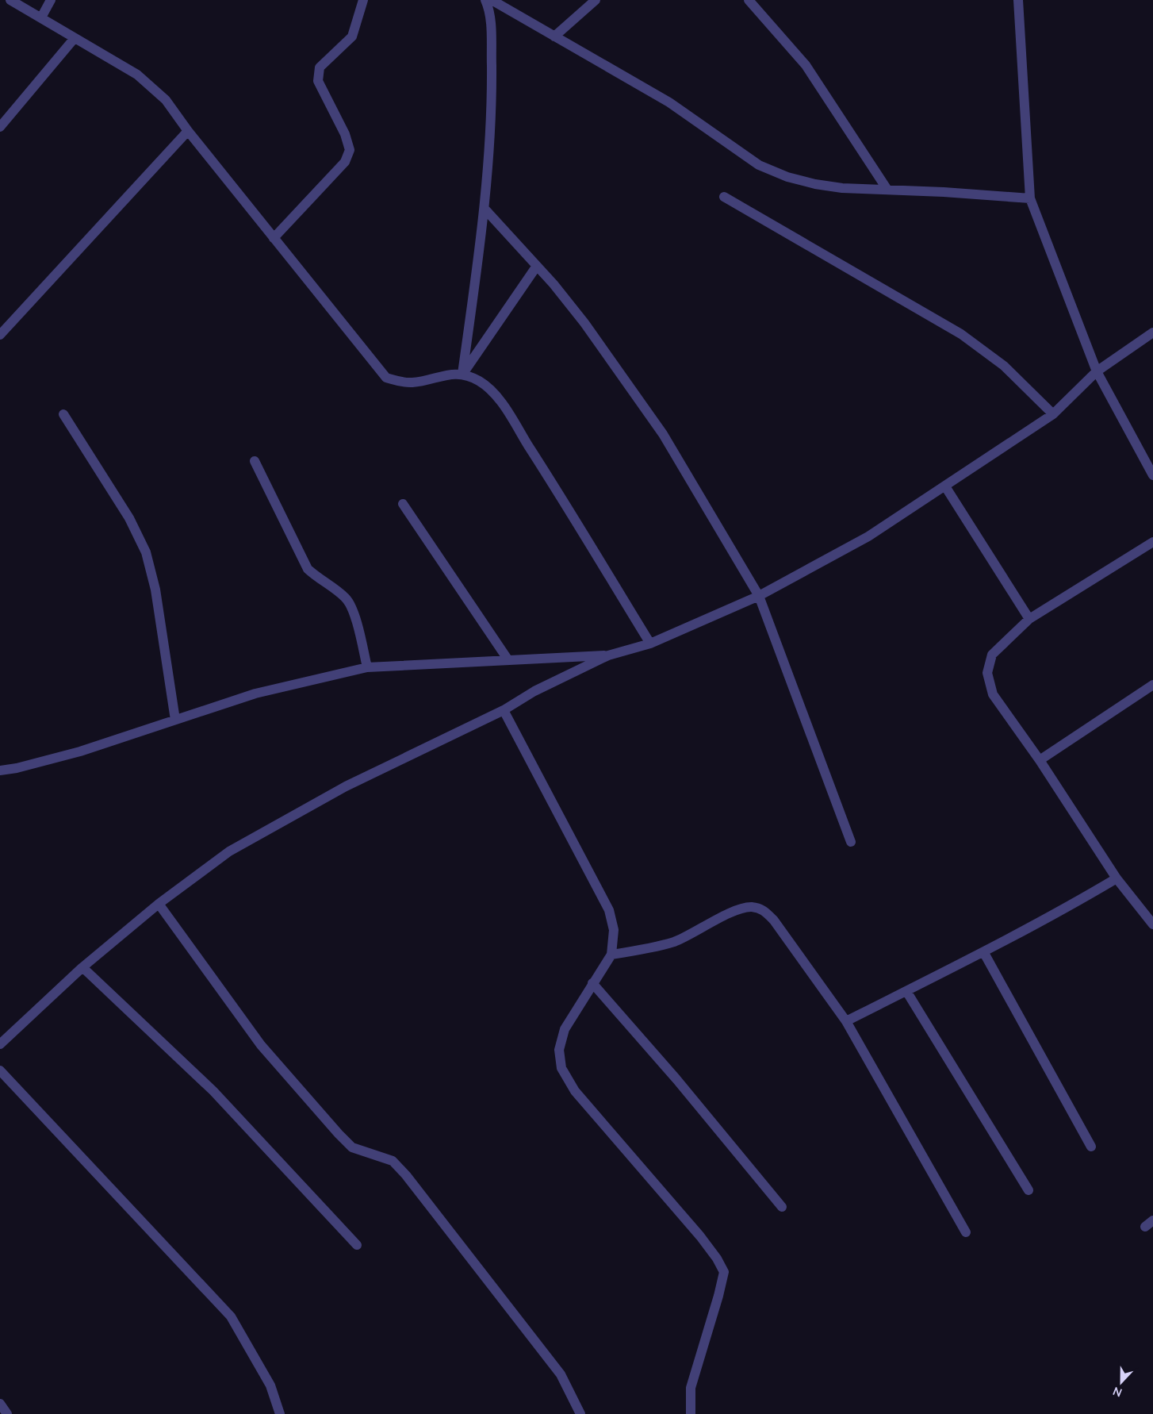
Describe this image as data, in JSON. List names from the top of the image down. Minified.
{"north":"bottom"}
